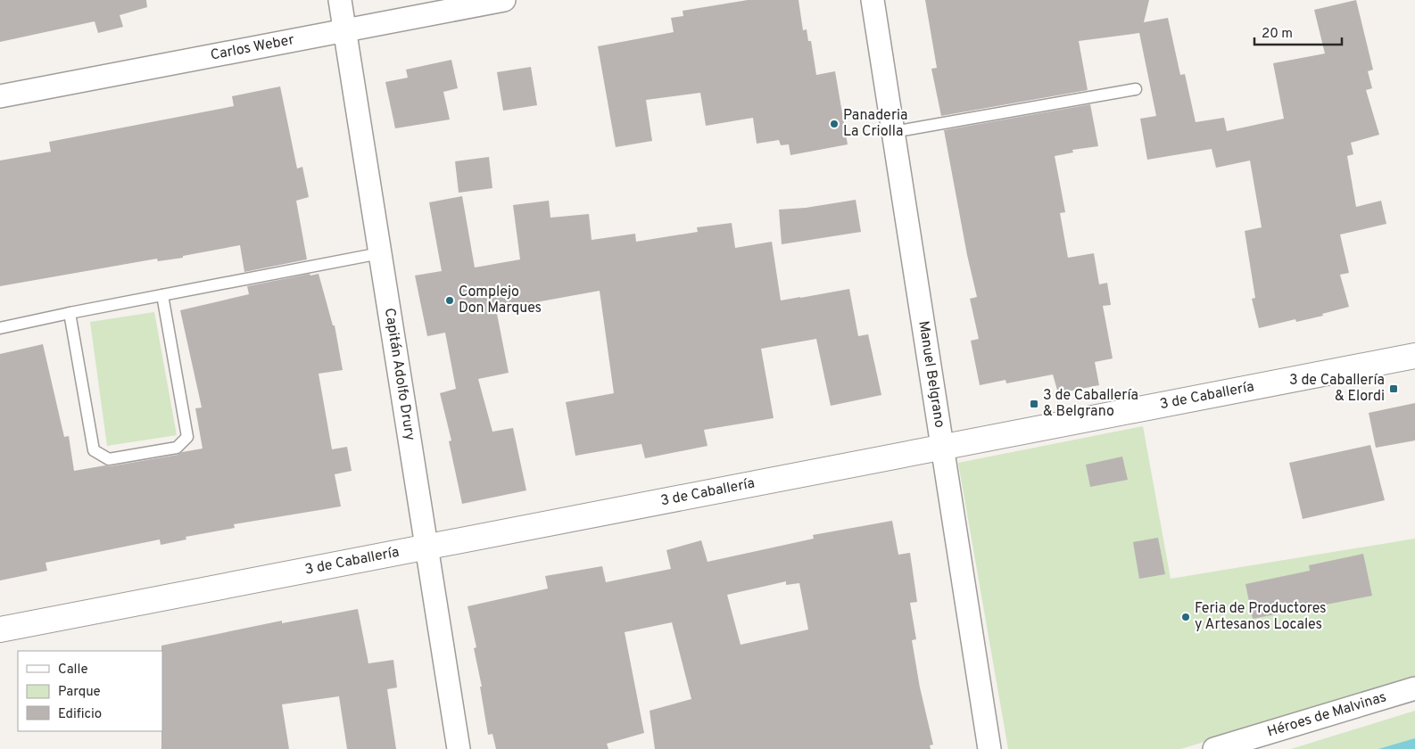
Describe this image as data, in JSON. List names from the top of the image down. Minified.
{"streets":{"main road":["3 de Caballería"],"street":["Carlos Weber","Capitán Adolfo Drury","Manuel Belgrano","Héroes de Malvinas"]},"crossings":[["Carlos Weber","Capitán Adolfo Drury"],["Capitán Adolfo Drury","3 de Caballería"],["Manuel Belgrano","3 de Caballería"]],"places":{"other":["Panaderia La Criolla","Complejo Don Marques","Feria de Productores y Artesanos Locales"],"transit":["3 de Caballería & Elordi","3 de Caballería & Belgrano"]},"legend":["Calle","Parque","Edificio"],"scale_bar":"20 m"}
